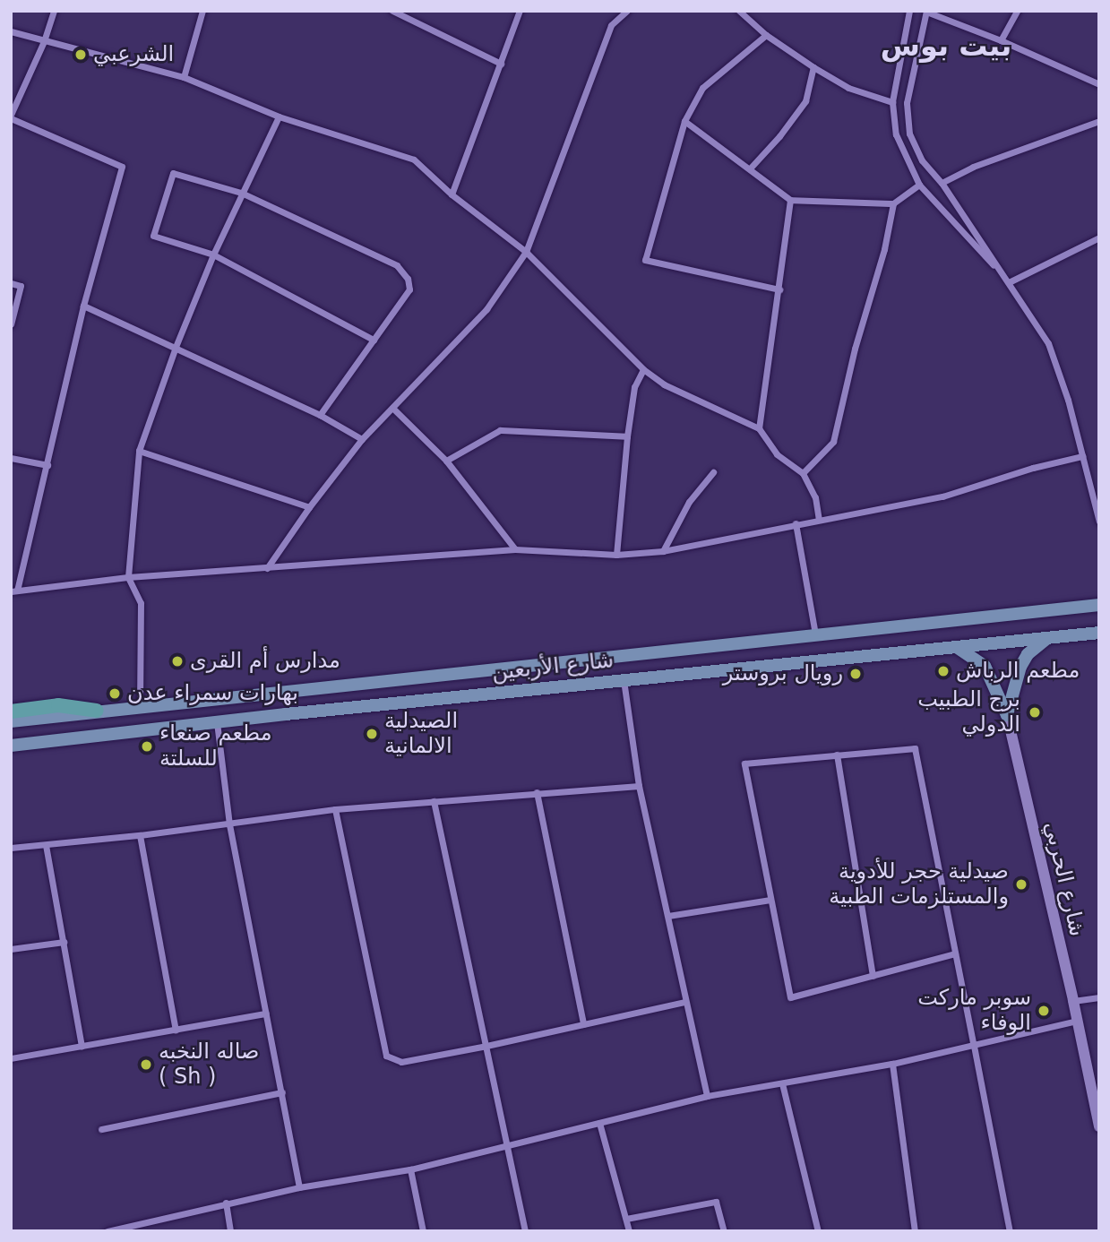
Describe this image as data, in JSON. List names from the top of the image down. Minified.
{"streets":{"main road":["شارع الأربعين"],"street":["شارع الحربي"]},"districts":["بيت بوس"],"places":["الشرعبي","مدارس أم القرى","مطعم الرباش","رويال بروستر","بهارات سمراء عدن","برج الطبيب الدولي","الصيدلية الالمانية","مطعم صنعاء للسلتة","صيدلية حجر للأدوية والمستلزمات الطبية","سوبر ماركت الوفاء","صاله النخبه ( Sh )"]}
